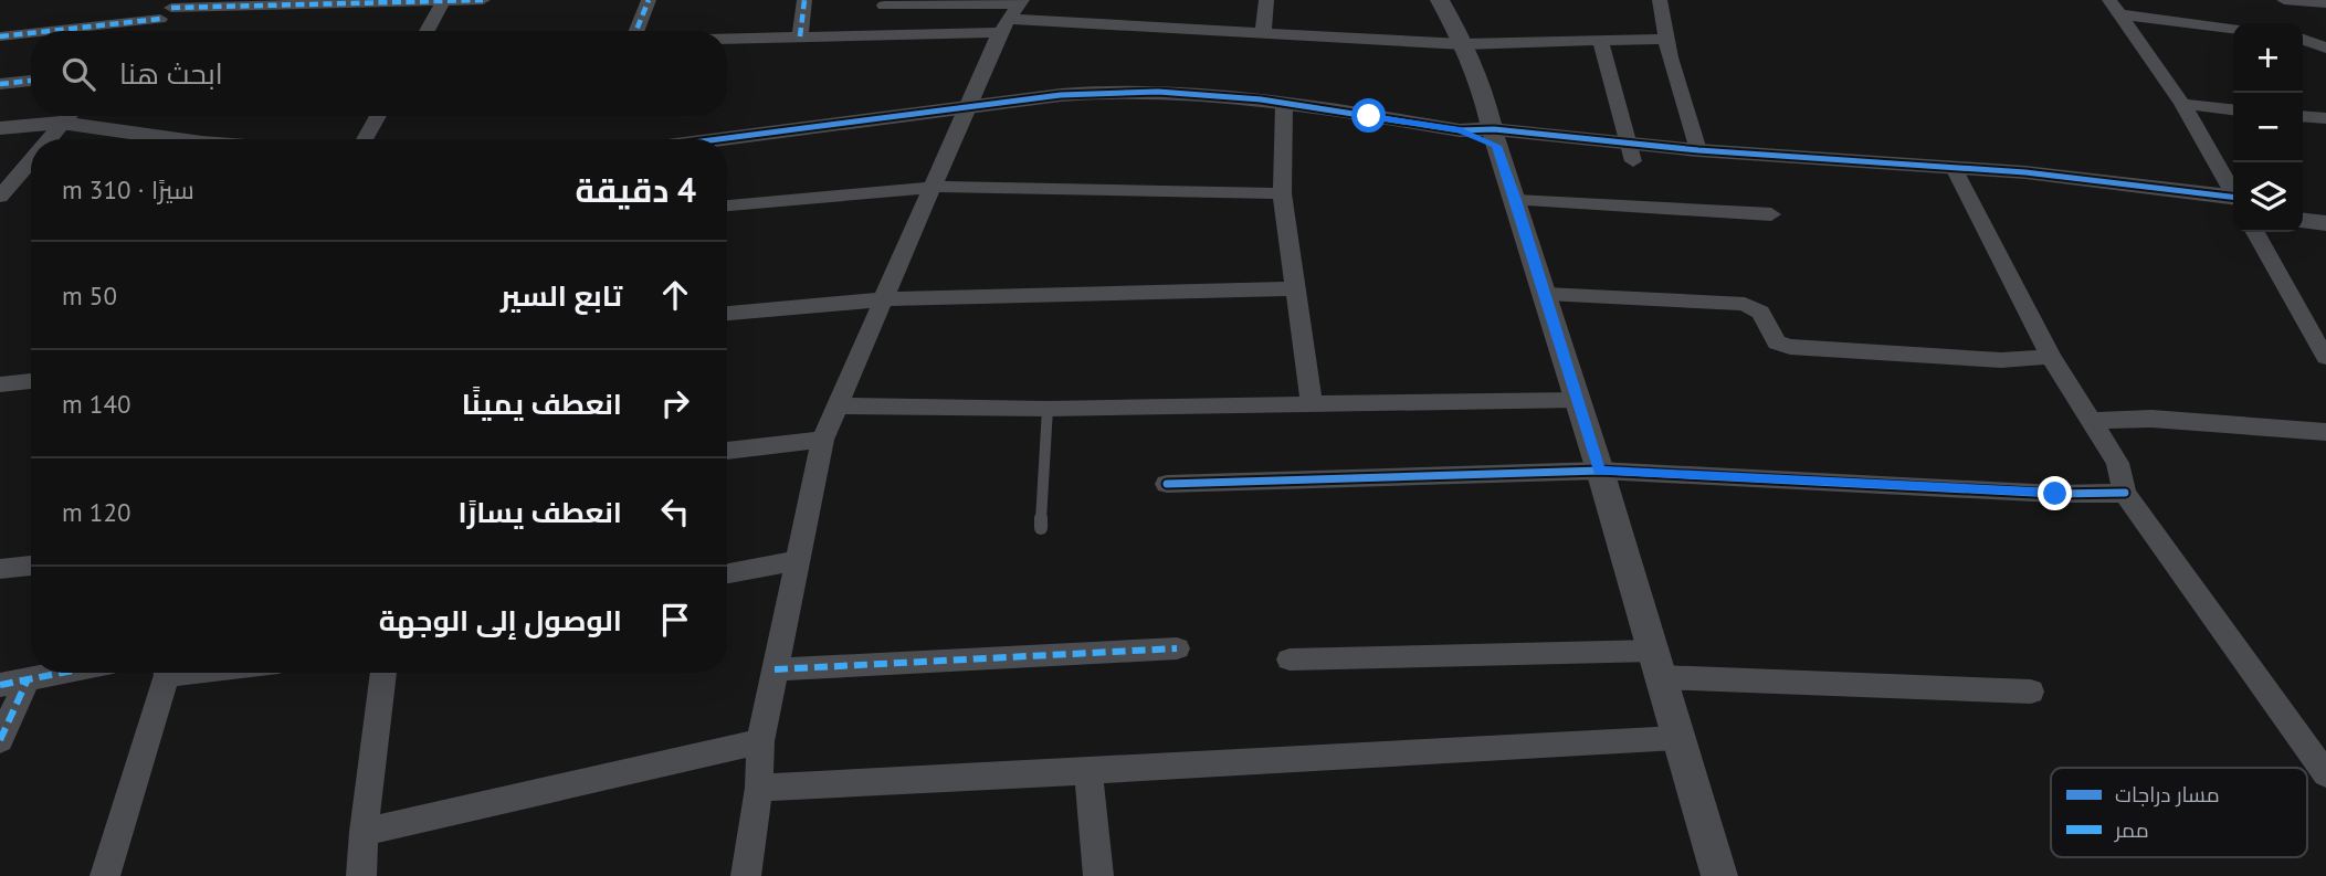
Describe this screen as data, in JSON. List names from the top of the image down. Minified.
{"legend":["مسار دراجات","ممر"],"page":{"map_buttons":["+","−"],"search":"ابحث هنا","heading":["4 دقيقة","سيرًا · 310 m"],"list":[["تابع السير","50 m"],["انعطف يمينًا","140 m"],["انعطف يسارًا","120 m"],"الوصول إلى الوجهة"]}}
